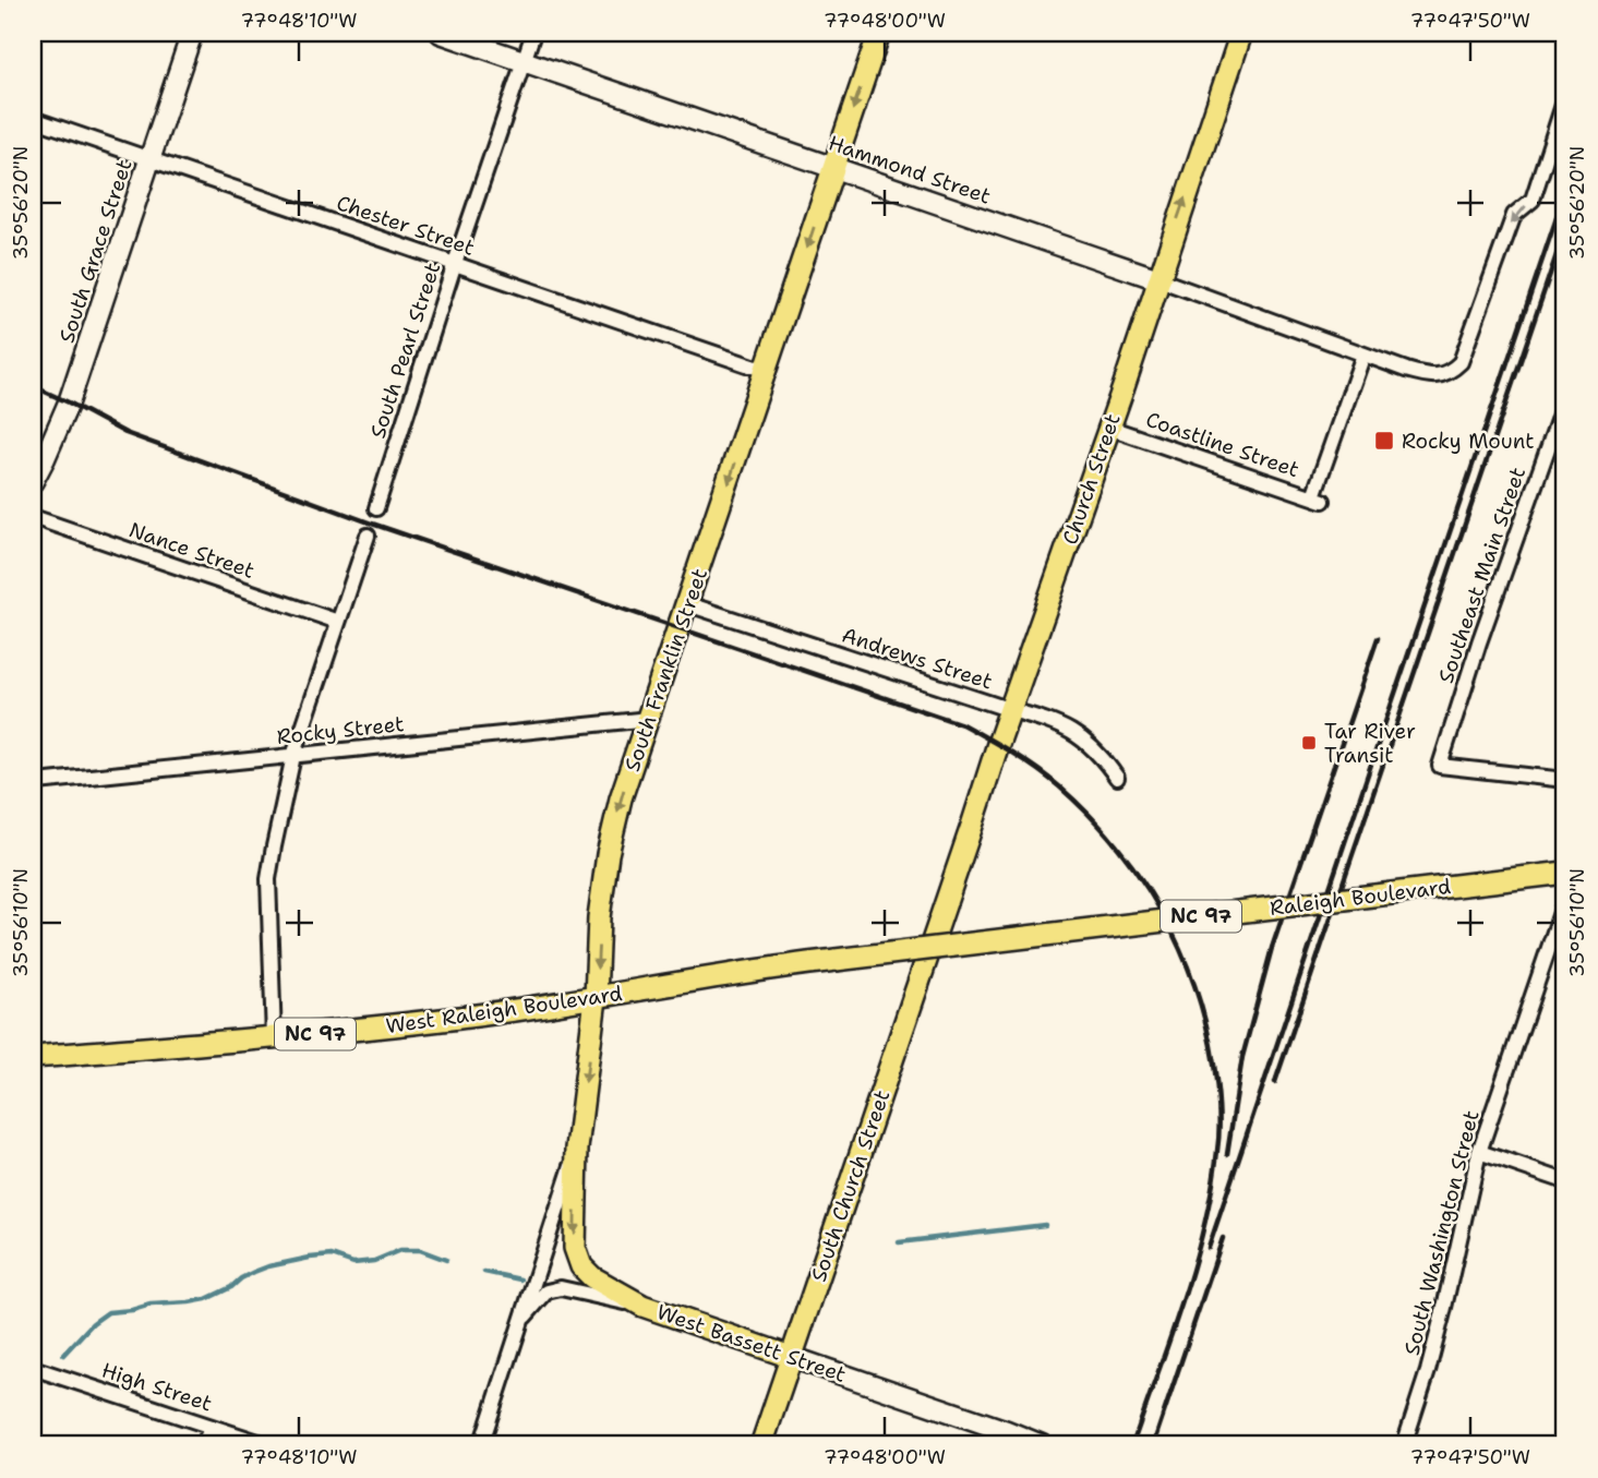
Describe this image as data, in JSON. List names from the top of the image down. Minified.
{"streets":{"main road":["Church Street","South Franklin Street","Raleigh Boulevard","NC 97","West Raleigh Boulevard","South Church Street","West Bassett Street"],"street":["Hammond Street","Chester Street","South Grace Street","South Pearl Street","Coastline Street","Nance Street","Southeast Main Street","Andrews Street","Rocky Street","South Washington Street","High Street"]},"crossings":[["Hammond Street","South Pearl Street"],["Hammond Street","Coastline Street"],["Hammond Street","Church Street"],["Hammond Street","South Franklin Street"],["Chester Street","South Grace Street"],["Chester Street","South Pearl Street"],["Chester Street","South Franklin Street"],["Coastline Street","Church Street"],["Church Street","Andrews Street"],["Church Street","South Church Street"],["Andrews Street","South Franklin Street"],["South Franklin Street","Rocky Street"],["South Franklin Street","West Raleigh Boulevard"],["South Franklin Street","West Bassett Street"],["Raleigh Boulevard","West Raleigh Boulevard"],["South Church Street","West Bassett Street"]],"one_way":["South Franklin Street"],"places":{"transit":["Rocky Mount","Tar River Transit"]},"coordinates":["77°48'10\"W","77°48'00\"W","77°47'50\"W","35°56'20\"N","35°56'10\"N"]}
